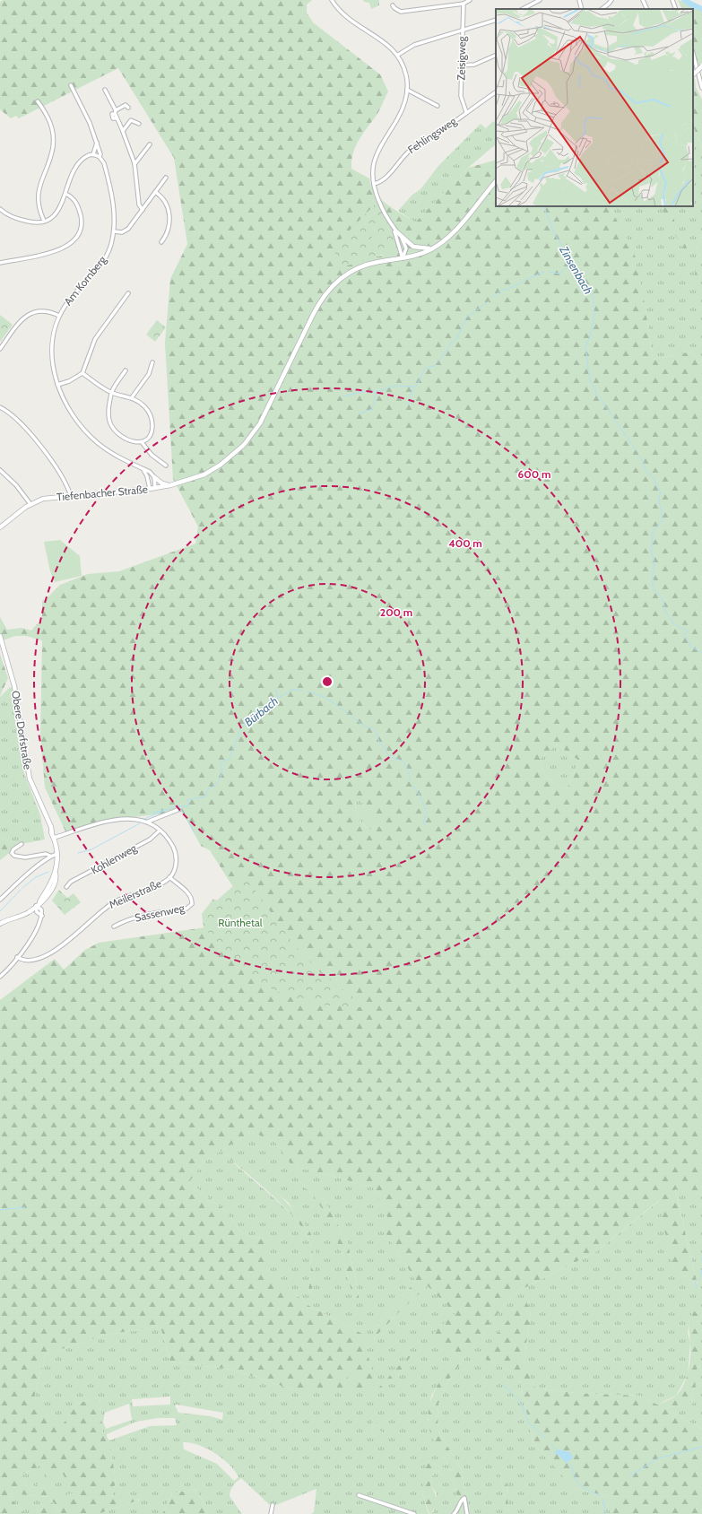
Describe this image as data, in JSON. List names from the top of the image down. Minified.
{"streets":{"street":["Zeisigweg","Fehlingsweg","Am Kornberg","Tiefenbacher Straße","Obere Dorfstraße","Kohlenweg","Meilerstraße","Sassenweg"]},"crossings":[["Zeisigweg","Fehlingsweg"],["Obere Dorfstraße","Meilerstraße"],["Kohlenweg","Meilerstraße"],["Meilerstraße","Sassenweg"]],"water":["Zinsenbach","Bürbach"],"parks":["Rünthetal"],"rings":["600 m","400 m","200 m"]}
